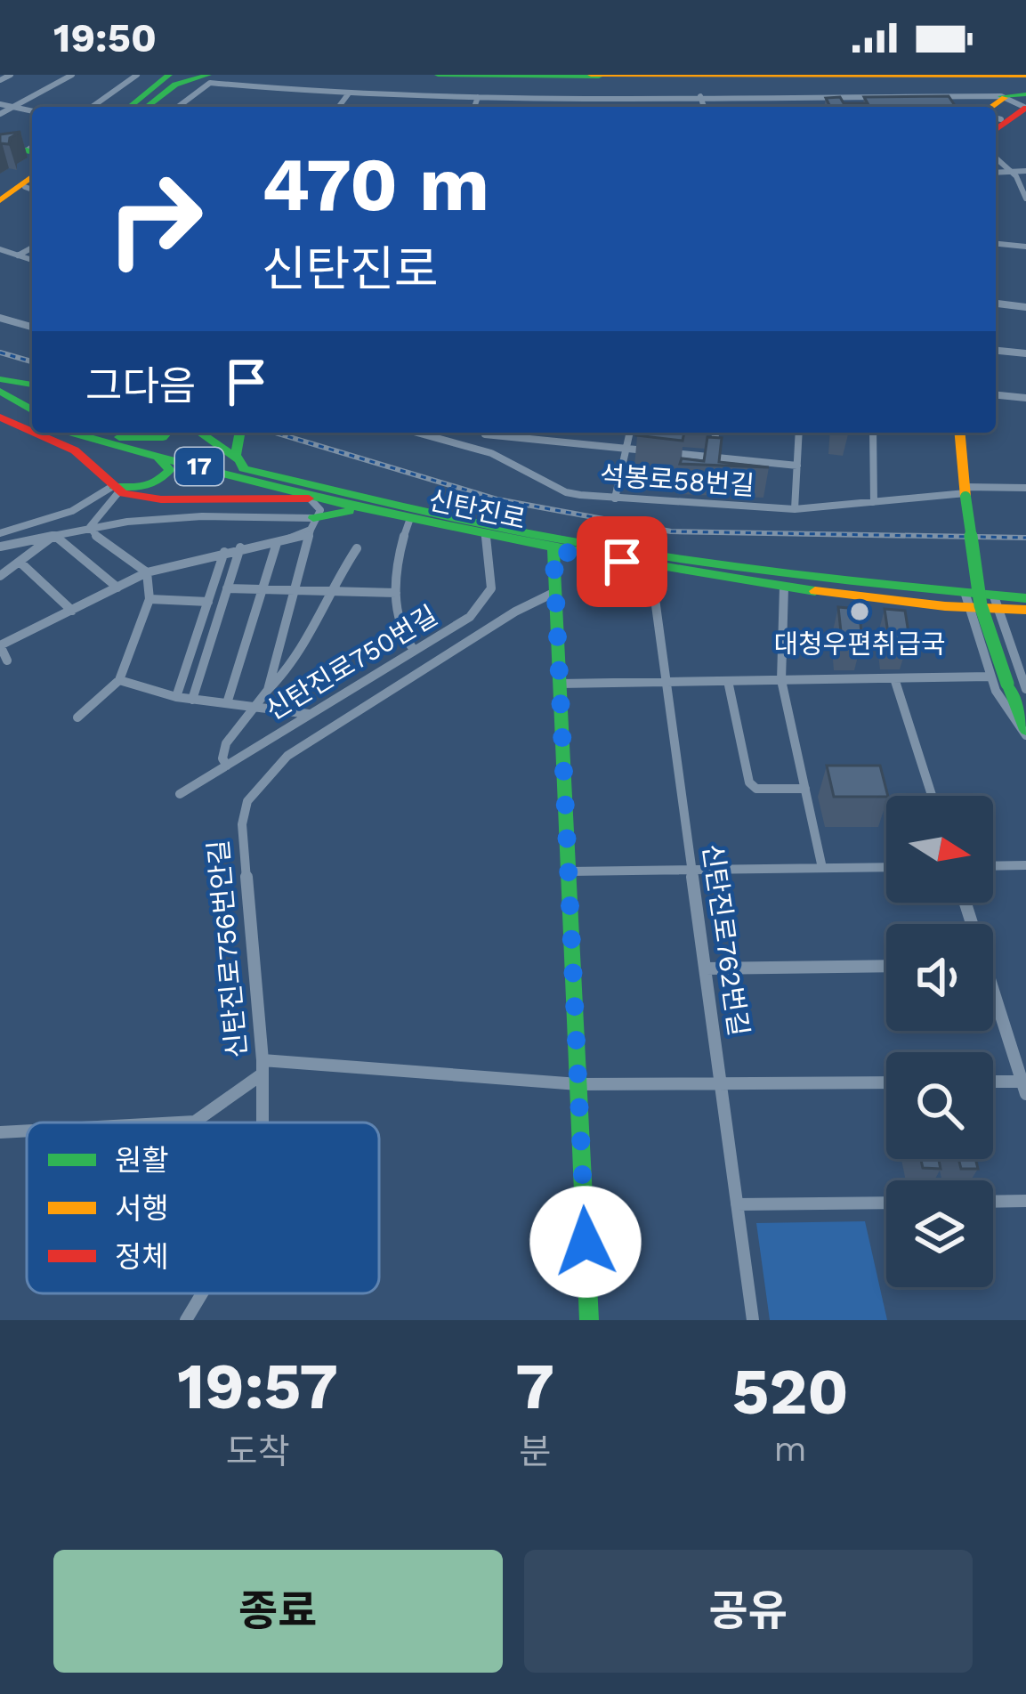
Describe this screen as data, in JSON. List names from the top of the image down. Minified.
{"streets":{"main road":["17","신탄진로"],"street":["석봉로58번길","신탄진로750번길","신탄진로762번길","신탄진로756번안길"]},"crossings":[["신탄진로","신탄진로750번길"],["신탄진로","신탄진로762번길"]],"places":["대청우편취급국"],"legend":["원활","서행","정체"],"north":"right","page":{"status":"19:50","turn":["470 m","신탄진로"],"then":"그다음","eta":["19:57","도착","7","분","520","m"],"buttons":["종료","공유"]}}
